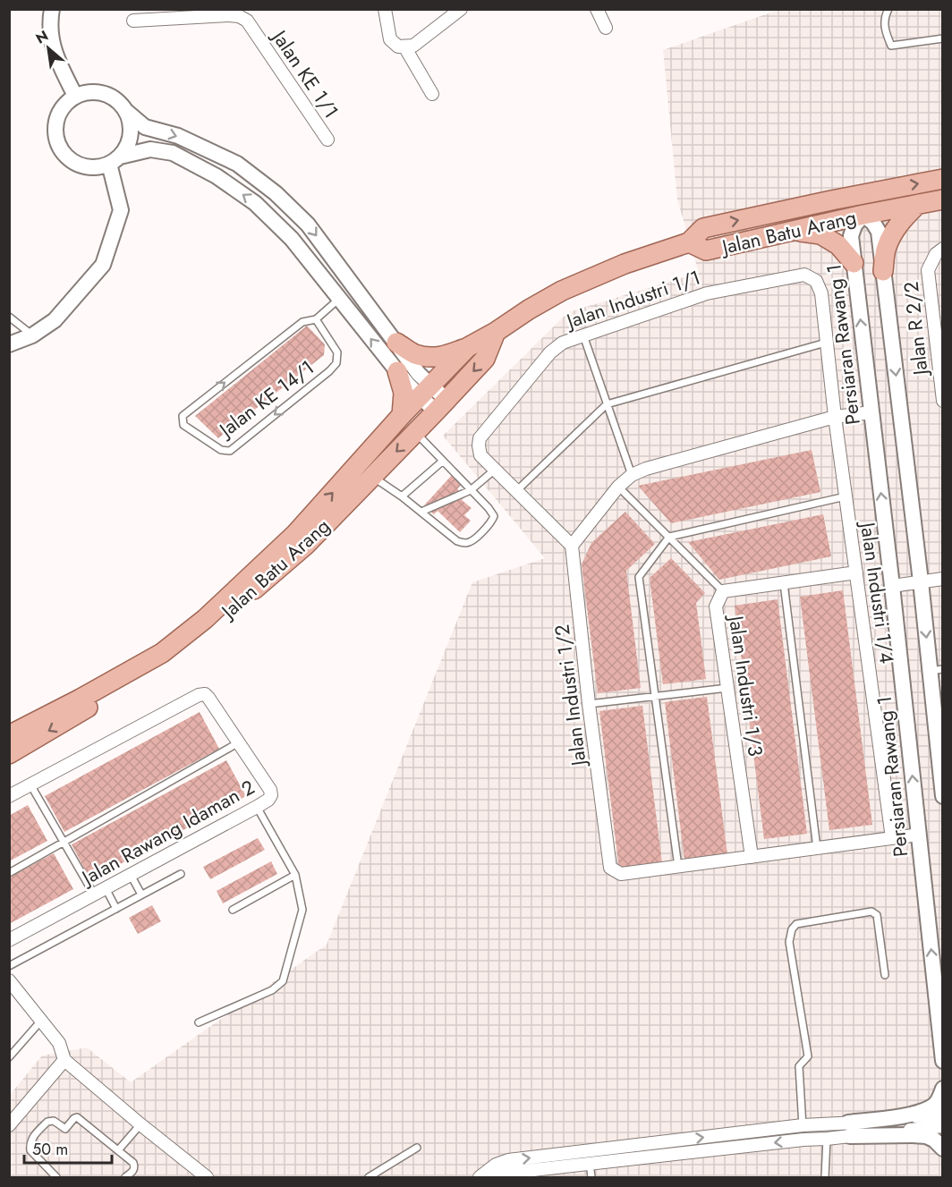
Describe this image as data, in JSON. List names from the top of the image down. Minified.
{"streets":{"main road":["Jalan Batu Arang"],"street":["Jalan KE 1/1","Jalan Industri 1/1","Jalan R 2/2","Persiaran Rawang 1","Jalan Industri 1/4","Jalan Industri 1/3","Jalan Industri 1/2","Jalan Rawang Idaman 2"],"lane":["Jalan KE 14/1"]},"crossings":[["Jalan Batu Arang","Persiaran Rawang 1"],["Jalan Industri 1/1","Jalan Industri 1/4"],["Jalan Industri 1/1","Jalan Industri 1/2"],["Persiaran Rawang 1","Jalan Industri 1/2"],["Jalan Industri 1/4","Jalan Industri 1/3"],["Jalan Industri 1/4","Jalan Industri 1/2"],["Jalan Industri 1/3","Jalan Industri 1/2"]],"scale_bar":"50 m","north":"top left"}
